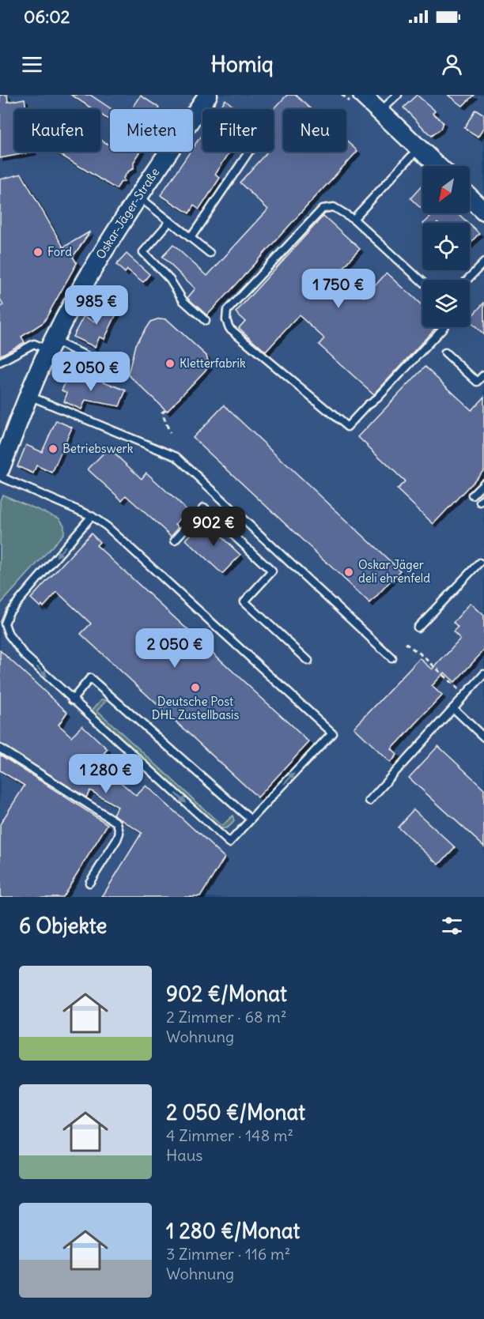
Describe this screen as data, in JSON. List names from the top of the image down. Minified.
{"streets":{"street":["Oskar-Jäger-Straße"]},"places":["Ford","Kletterfabrik","Betriebswerk","Oskar Jäger deli ehrenfeld","Deutsche Post DHL Zustellbasis"],"north":"bottom left","page":{"status":"06:02","header":"Homiq","chip":["Kaufen","Mieten","Filter","Neu"],"price":["1 750 €","985 €","2 050 €","902 €","2 050 €","1 280 €"],"heading":"6 Objekte","list":[{"name":"902 €/Monat","note":"2 Zimmer · 68 m² · Wohnung"},{"name":"2 050 €/Monat","note":"4 Zimmer · 148 m² · Haus"},{"name":"1 280 €/Monat","note":"3 Zimmer · 116 m² · Wohnung"}]}}
